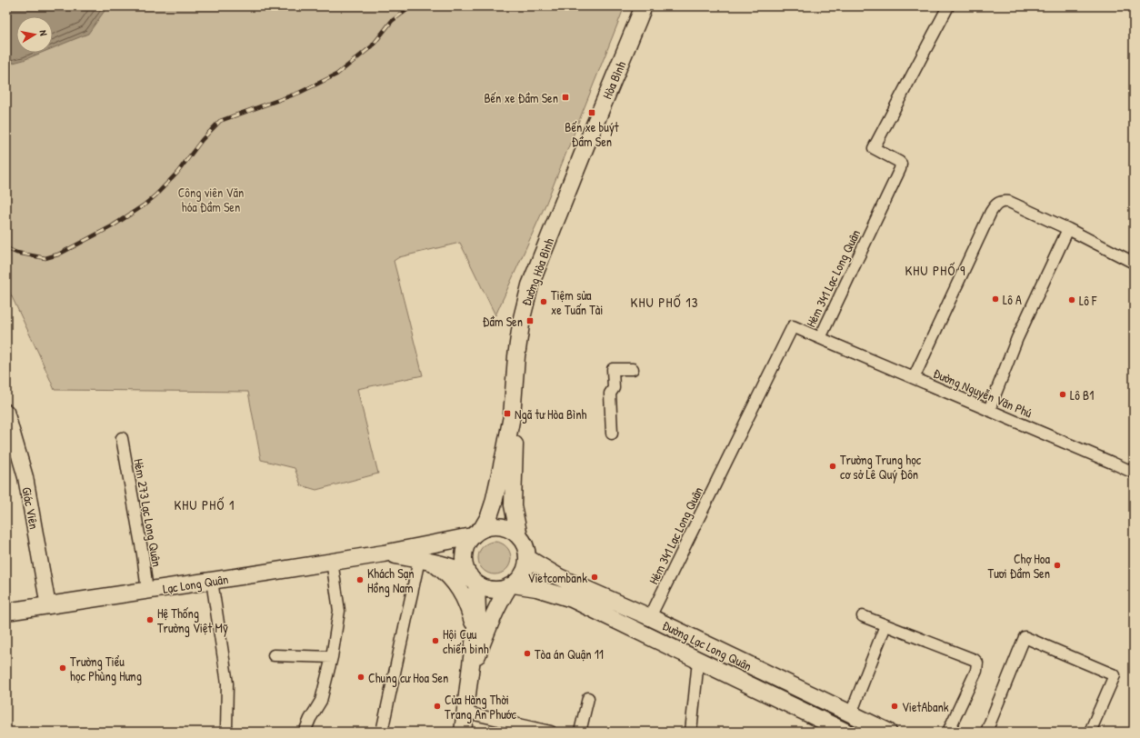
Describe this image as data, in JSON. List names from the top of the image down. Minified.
{"streets":{"main road":["Hòa Bình","Đường Hòa Bình","Lạc Long Quân","Đường Lạc Long Quân"],"street":["Hẻm 341 Lạc Long Quân","Đường Nguyễn Văn Phú","Giác Viên","Hẻm 273 Lạc Long Quân"]},"crossings":[["Hòa Bình","Đường Hòa Bình"],["Đường Hòa Bình","Đường Lạc Long Quân"],["Hẻm 341 Lạc Long Quân","Đường Nguyễn Văn Phú"],["Hẻm 341 Lạc Long Quân","Đường Lạc Long Quân"],["Giác Viên","Lạc Long Quân"],["Hẻm 273 Lạc Long Quân","Lạc Long Quân"]],"districts":["KHU PHỐ 9","KHU PHỐ 13","KHU PHỐ 1"],"parks":["Công viên Văn hóa Đầm Sen"],"places":{"transit":["Bến xe Đầm Sen","Bến xe buýt Đầm Sen","Đầm Sen","Ngã tư Hòa Bình"],"other":["Lô A","Lô F","Tiệm sửa xe Tuấn Tài","Lô B1","Trường Trung học cơ sở Lê Quý Đôn","Chợ Hoa Tươi Đầm Sen","Vietcombank","Khách Sạn Hồng Nam","Hệ Thống Trường Việt Mỹ","Hội Cựu chiến binh","Tòa án Quận 11","Trường Tiểu học Phùng Hưng","Chung cư Hoa Sen","Cửa Hàng Thời Trang An Phước","VietAbank"]},"north":"right"}
